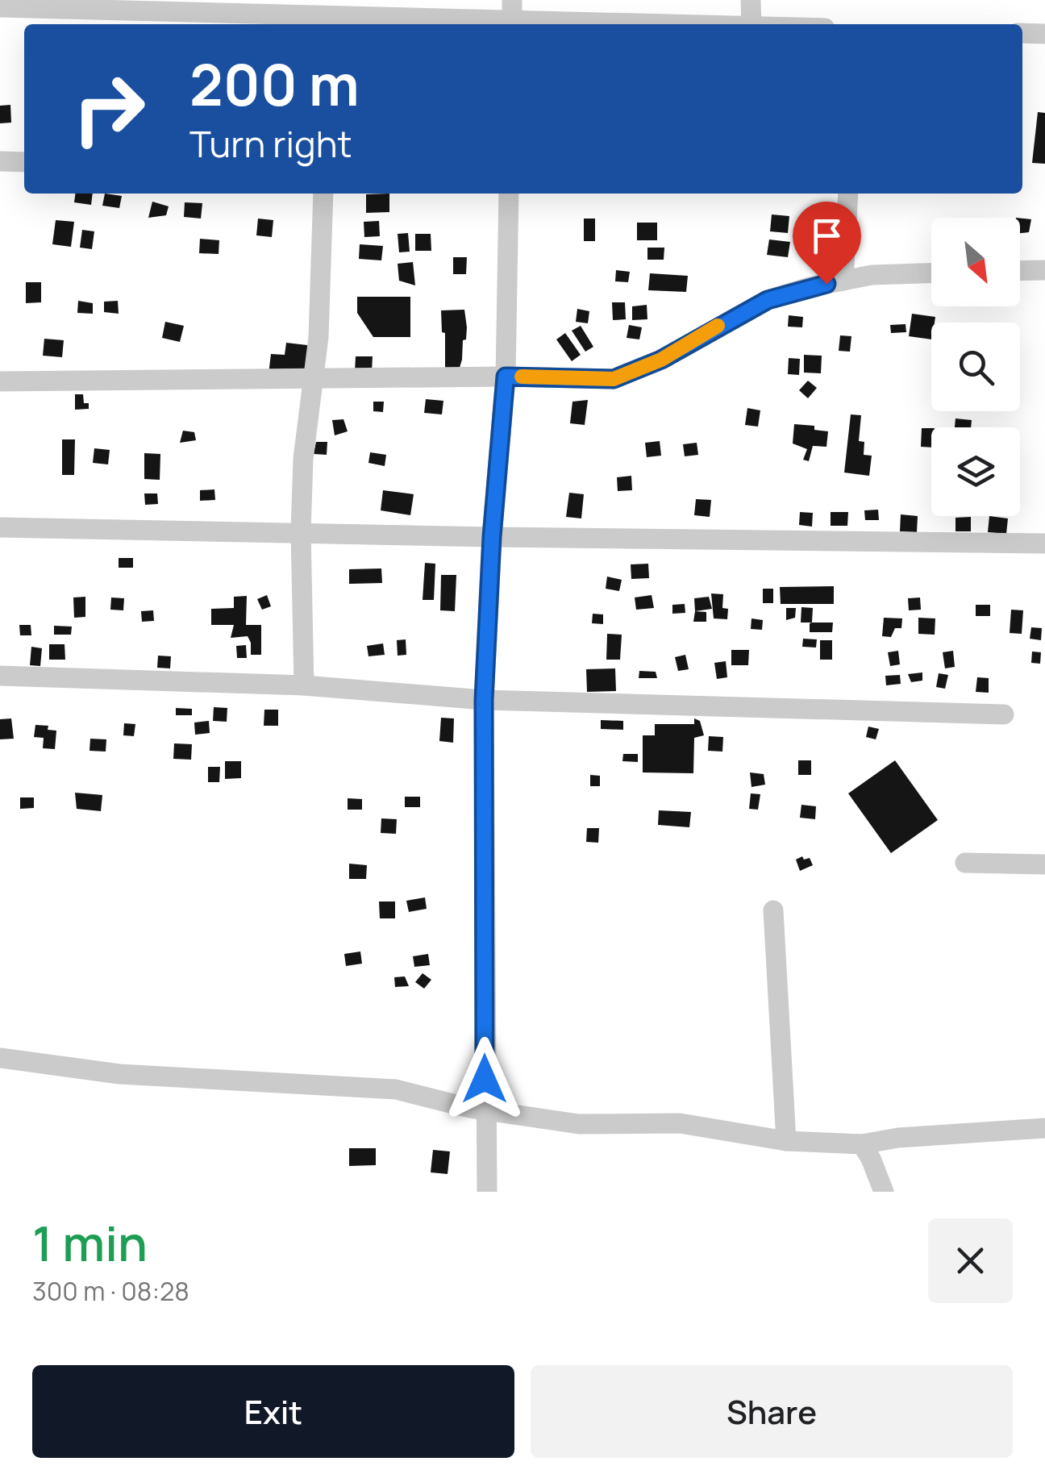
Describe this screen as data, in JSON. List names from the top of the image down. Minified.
{"north":"bottom right","page":{"turn":["200 m","Turn right"],"heading":["1 min","300 m · 08:28"],"buttons":["Exit","Share"]}}
